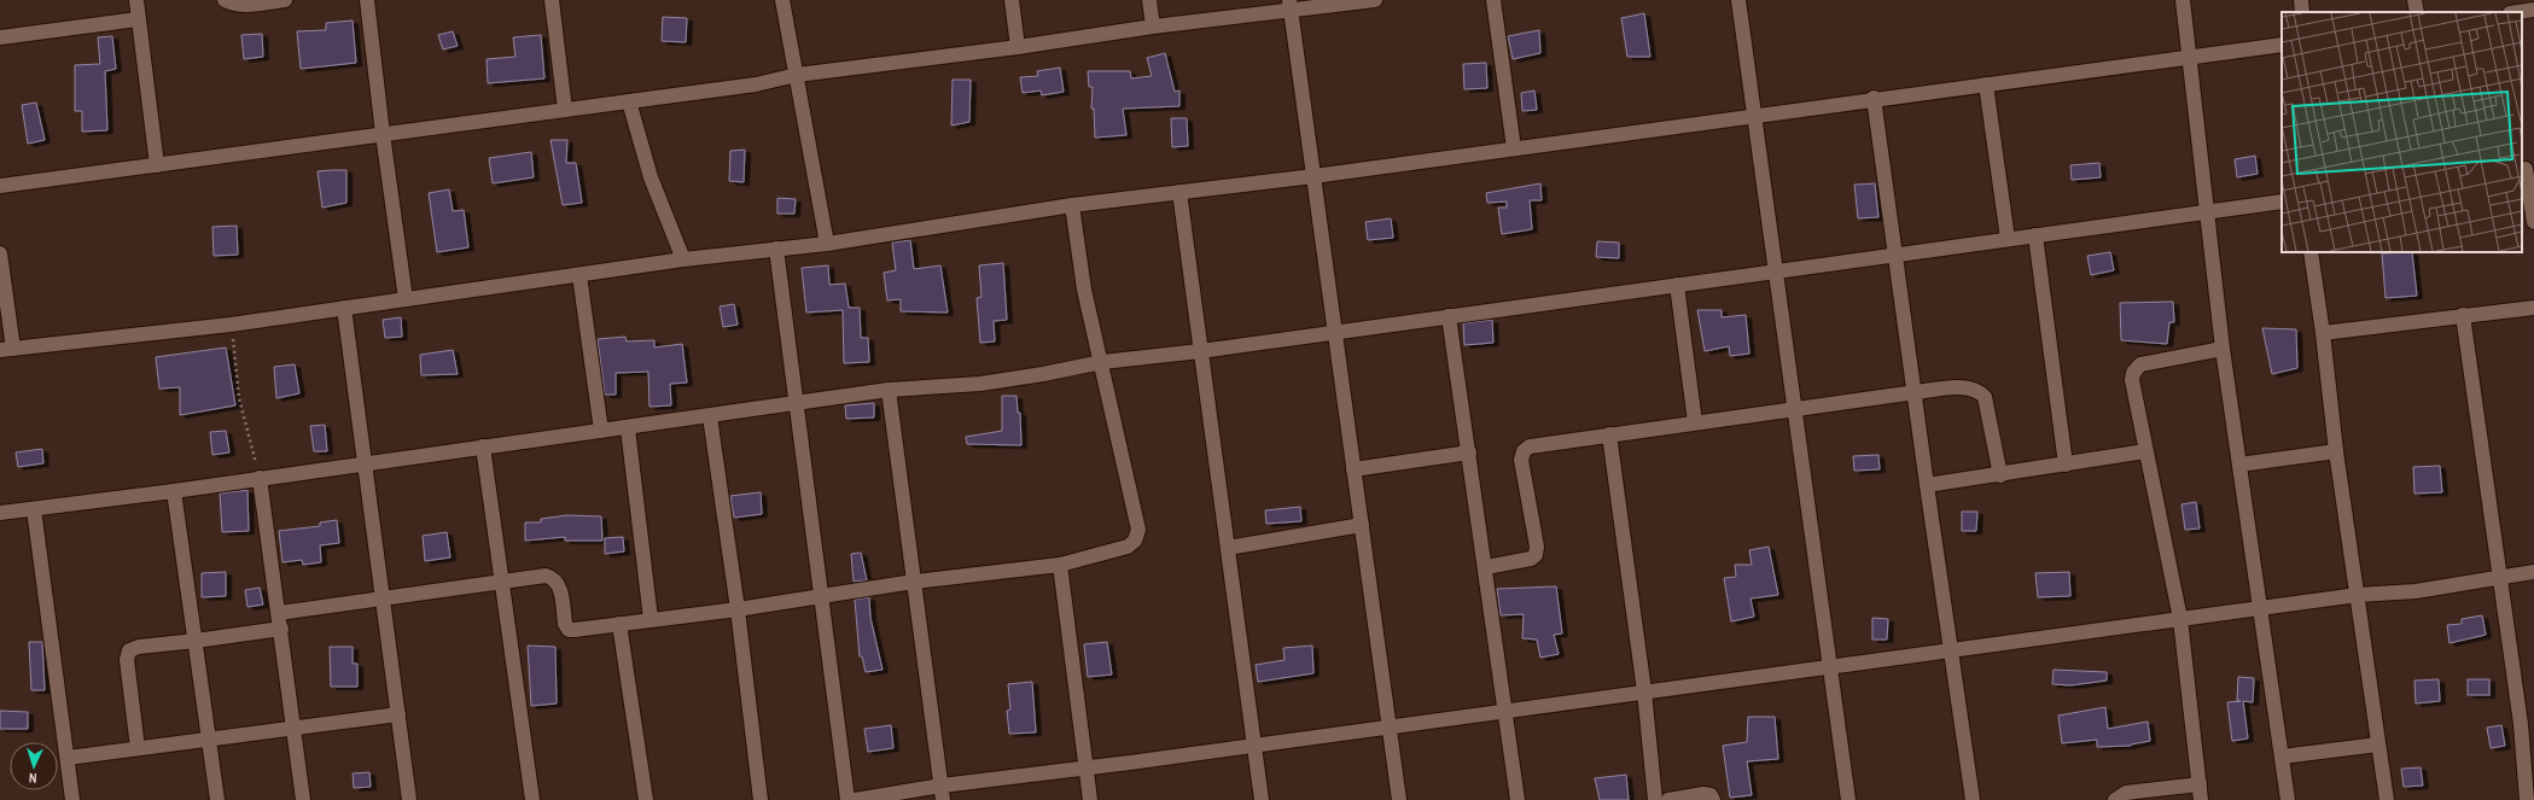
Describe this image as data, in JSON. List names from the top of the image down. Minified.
{"north":"bottom"}
